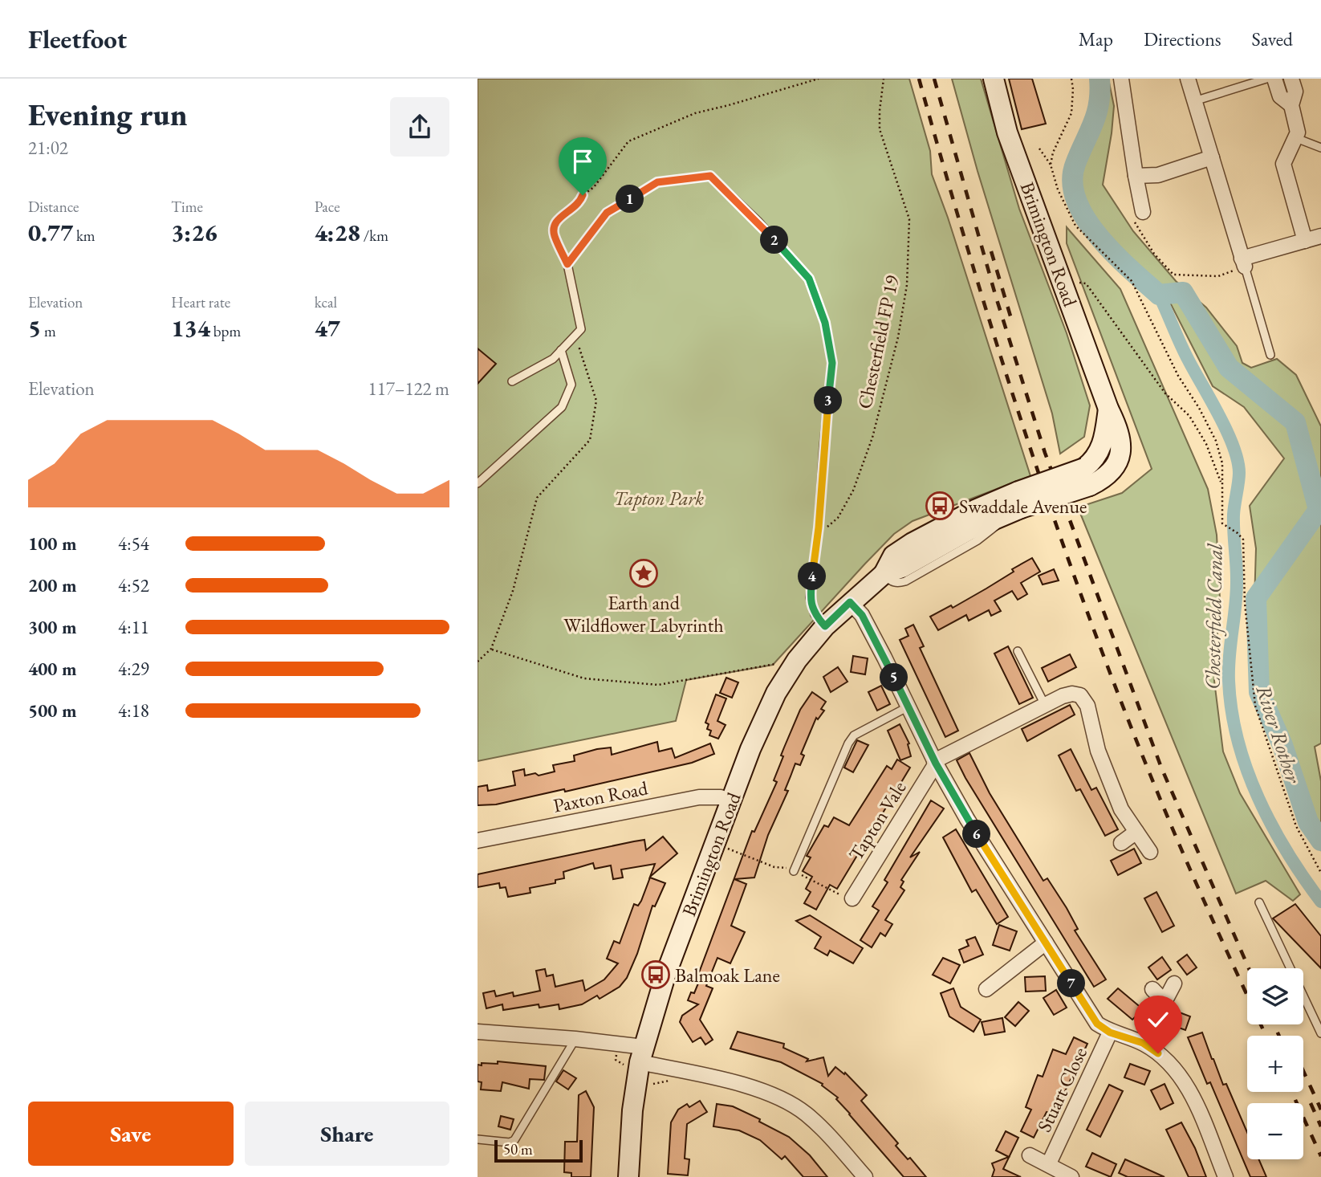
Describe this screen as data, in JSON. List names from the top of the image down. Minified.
{"streets":{"main road":["Brimington Road"],"street":["Paxton Road","Tapton Vale","Stuart Close"],"path":["Chesterfield FP 19"]},"crossings":[["Brimington Road","Paxton Road"]],"water":["Chesterfield Canal","River Rother"],"parks":["Tapton Park"],"places":{"bus stop":["Swaddale Avenue","Balmoak Lane"],"place":["Earth and Wildflower Labyrinth"]},"scale_bar":"50 m","page":{"header":"Fleetfoot","nav":["Map","Directions","Saved"],"heading":["Evening run","21:02"],"stats":[["Distance","0.77 km"],["Time","3:26"],["Pace","4:28 /km"],["Elevation","5 m"],["Heart rate","134 bpm"],["kcal","47"]],"pins":["1","2","3","4","5","6","7"],"chart":["Elevation","117–122 m"],"list":[{"name":"100 m","note":"4:54"},{"name":"200 m","note":"4:52"},{"name":"300 m","note":"4:11"},{"name":"400 m","note":"4:29"},{"name":"500 m","note":"4:18"}],"map_buttons":["+","−"],"buttons":["Save","Share"],"scale":"50 m"}}
